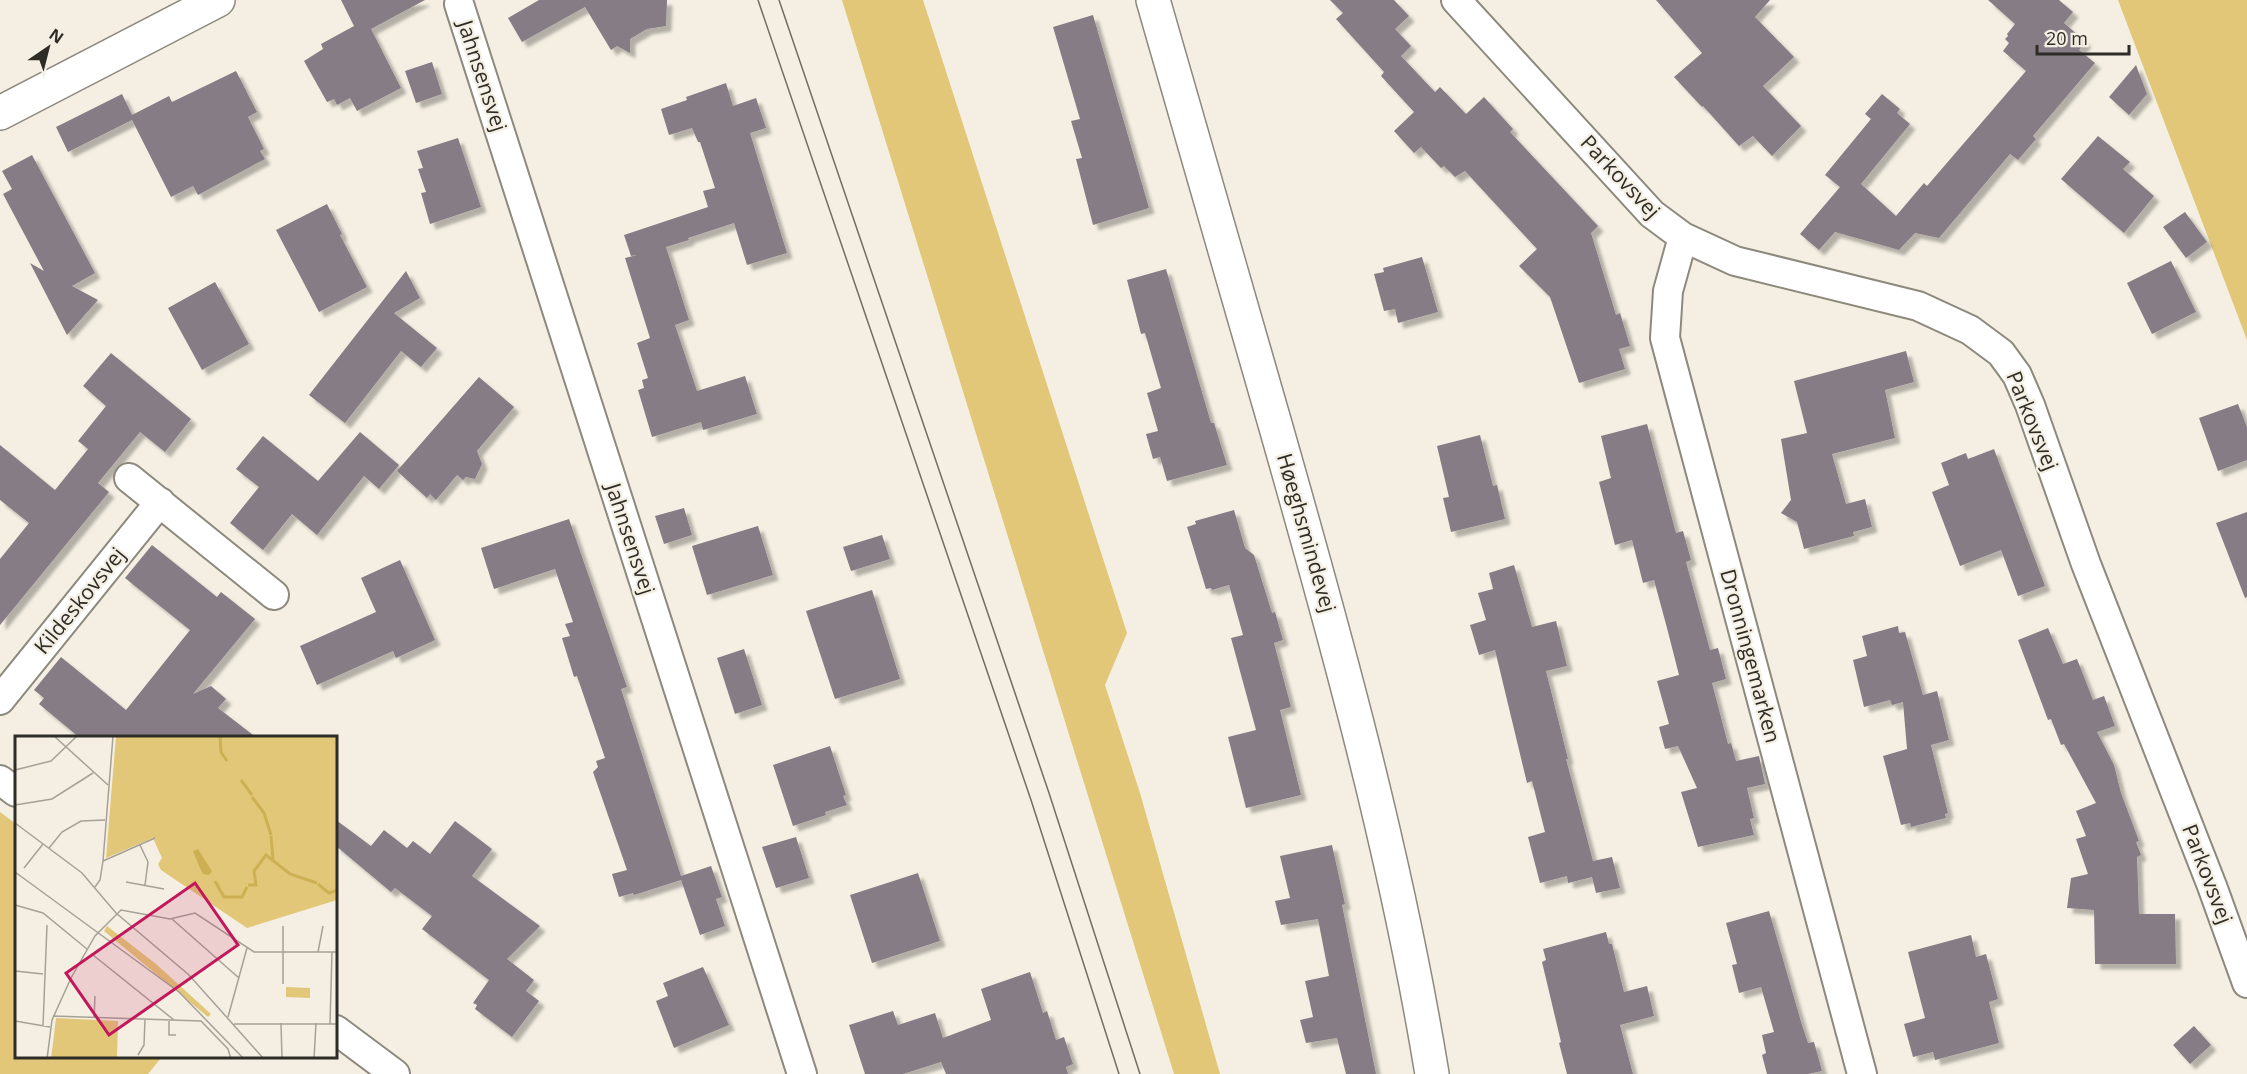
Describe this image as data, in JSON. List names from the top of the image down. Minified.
{"streets":{"street":["Jahnsensvej","Parkovsvej","Høeghsmindevej","Kildeskovsvej","Dronningemarken"]},"crossings":[["Parkovsvej","Dronningemarken"]],"scale_bar":"20 m","north":"top right"}
